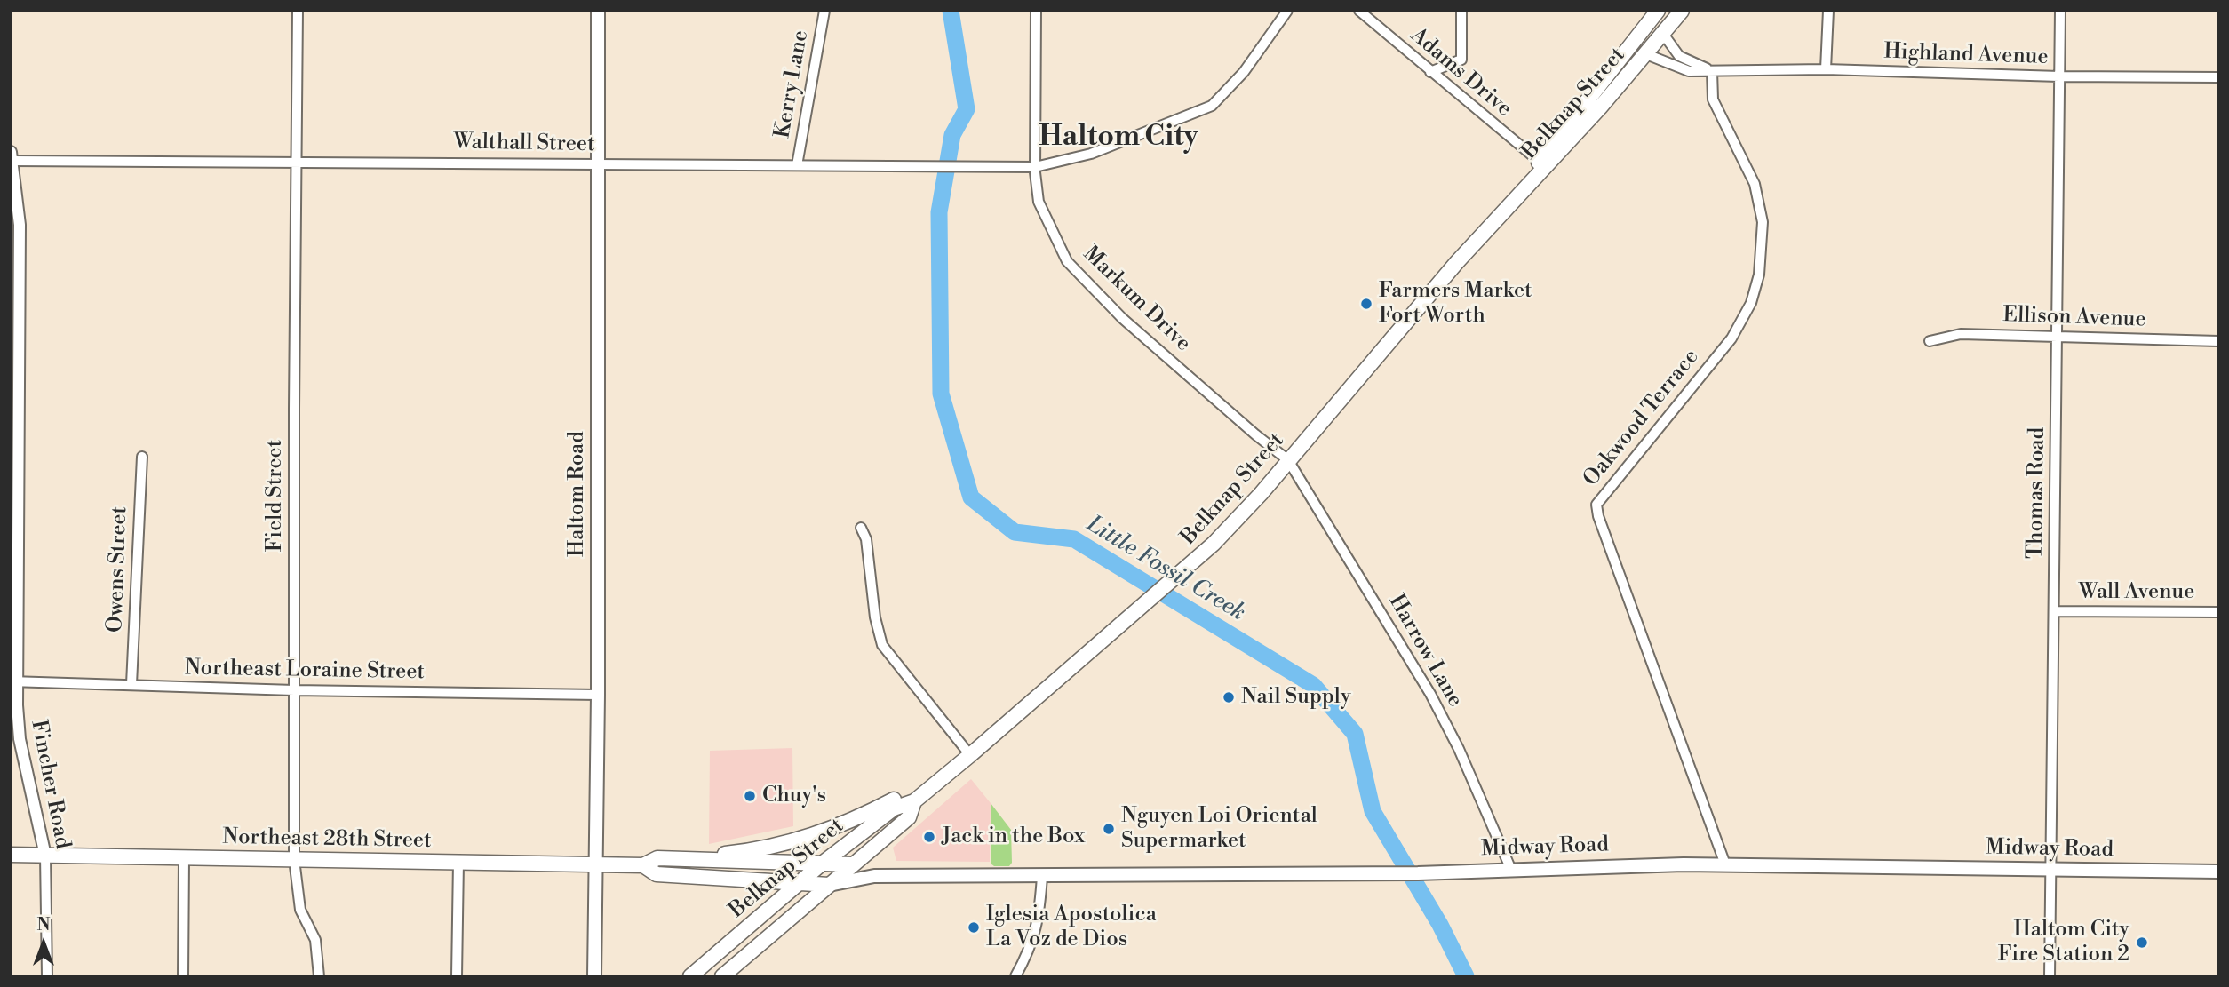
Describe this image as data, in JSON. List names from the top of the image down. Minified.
{"streets":{"main road":["Belknap Street","Haltom Road","Northeast 28th Street","Midway Road"],"street":["Highland Avenue","Adams Drive","Kerry Lane","Walthall Street","Markum Drive","Ellison Avenue","Oakwood Terrace","Thomas Road","Field Street","Owens Street","Wall Avenue","Harrow Lane","Northeast Loraine Street","Fincher Road"]},"crossings":[["Highland Avenue","Oakwood Terrace"],["Highland Avenue","Thomas Road"],["Adams Drive","Belknap Street"],["Kerry Lane","Walthall Street"],["Belknap Street","Markum Drive"],["Belknap Street","Harrow Lane"],["Belknap Street","Northeast 28th Street"],["Belknap Street","Midway Road"],["Walthall Street","Markum Drive"],["Walthall Street","Haltom Road"],["Walthall Street","Field Street"],["Walthall Street","Fincher Road"],["Markum Drive","Harrow Lane"],["Ellison Avenue","Thomas Road"],["Oakwood Terrace","Midway Road"],["Thomas Road","Wall Avenue"],["Thomas Road","Midway Road"],["Haltom Road","Northeast Loraine Street"],["Haltom Road","Northeast 28th Street"],["Field Street","Northeast Loraine Street"],["Field Street","Northeast 28th Street"],["Owens Street","Northeast Loraine Street"],["Harrow Lane","Midway Road"],["Northeast Loraine Street","Fincher Road"],["Fincher Road","Northeast 28th Street"],["Northeast 28th Street","Midway Road"]],"districts":["Haltom City"],"water":["Little Fossil Creek"],"places":["Farmers Market Fort Worth","Nail Supply","Chuy's","Nguyen Loi Oriental Supermarket","Jack in the Box","Iglesia Apostolica La Voz de Dios","Haltom City Fire Station 2"],"north":"top"}
